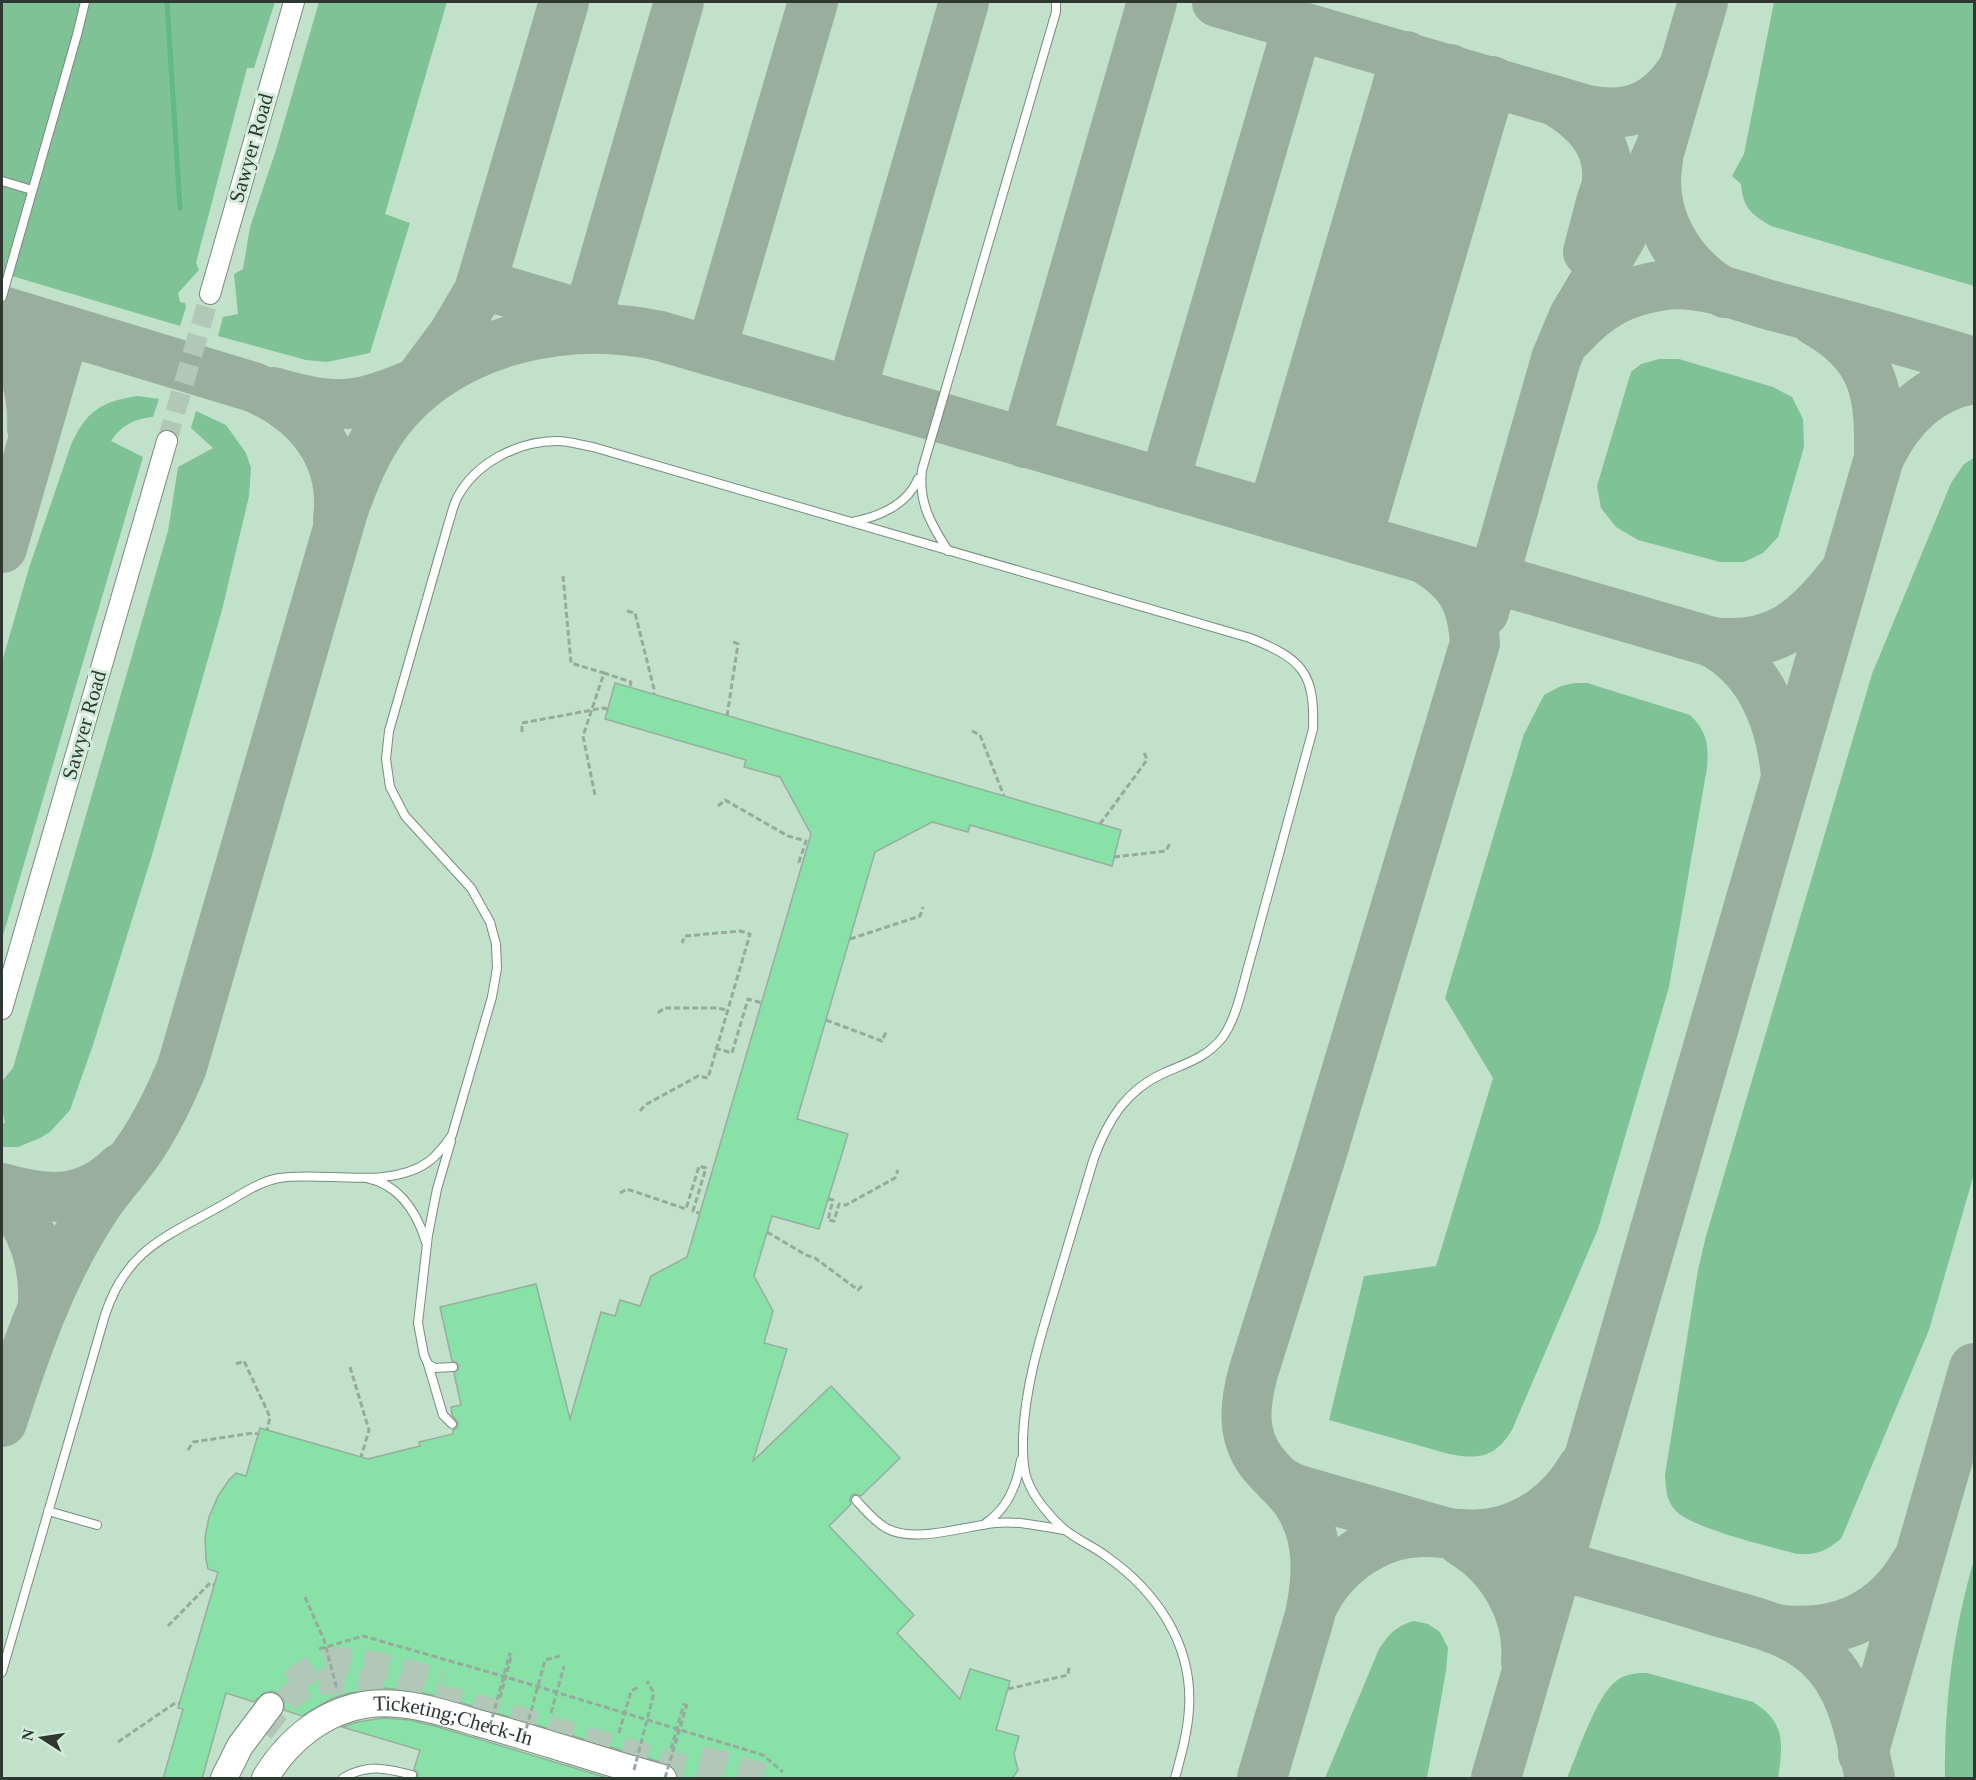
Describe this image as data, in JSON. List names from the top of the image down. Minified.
{"streets":{"main road":["Ticketing;Check-In"],"street":["Sawyer Road"]},"north":"left"}
